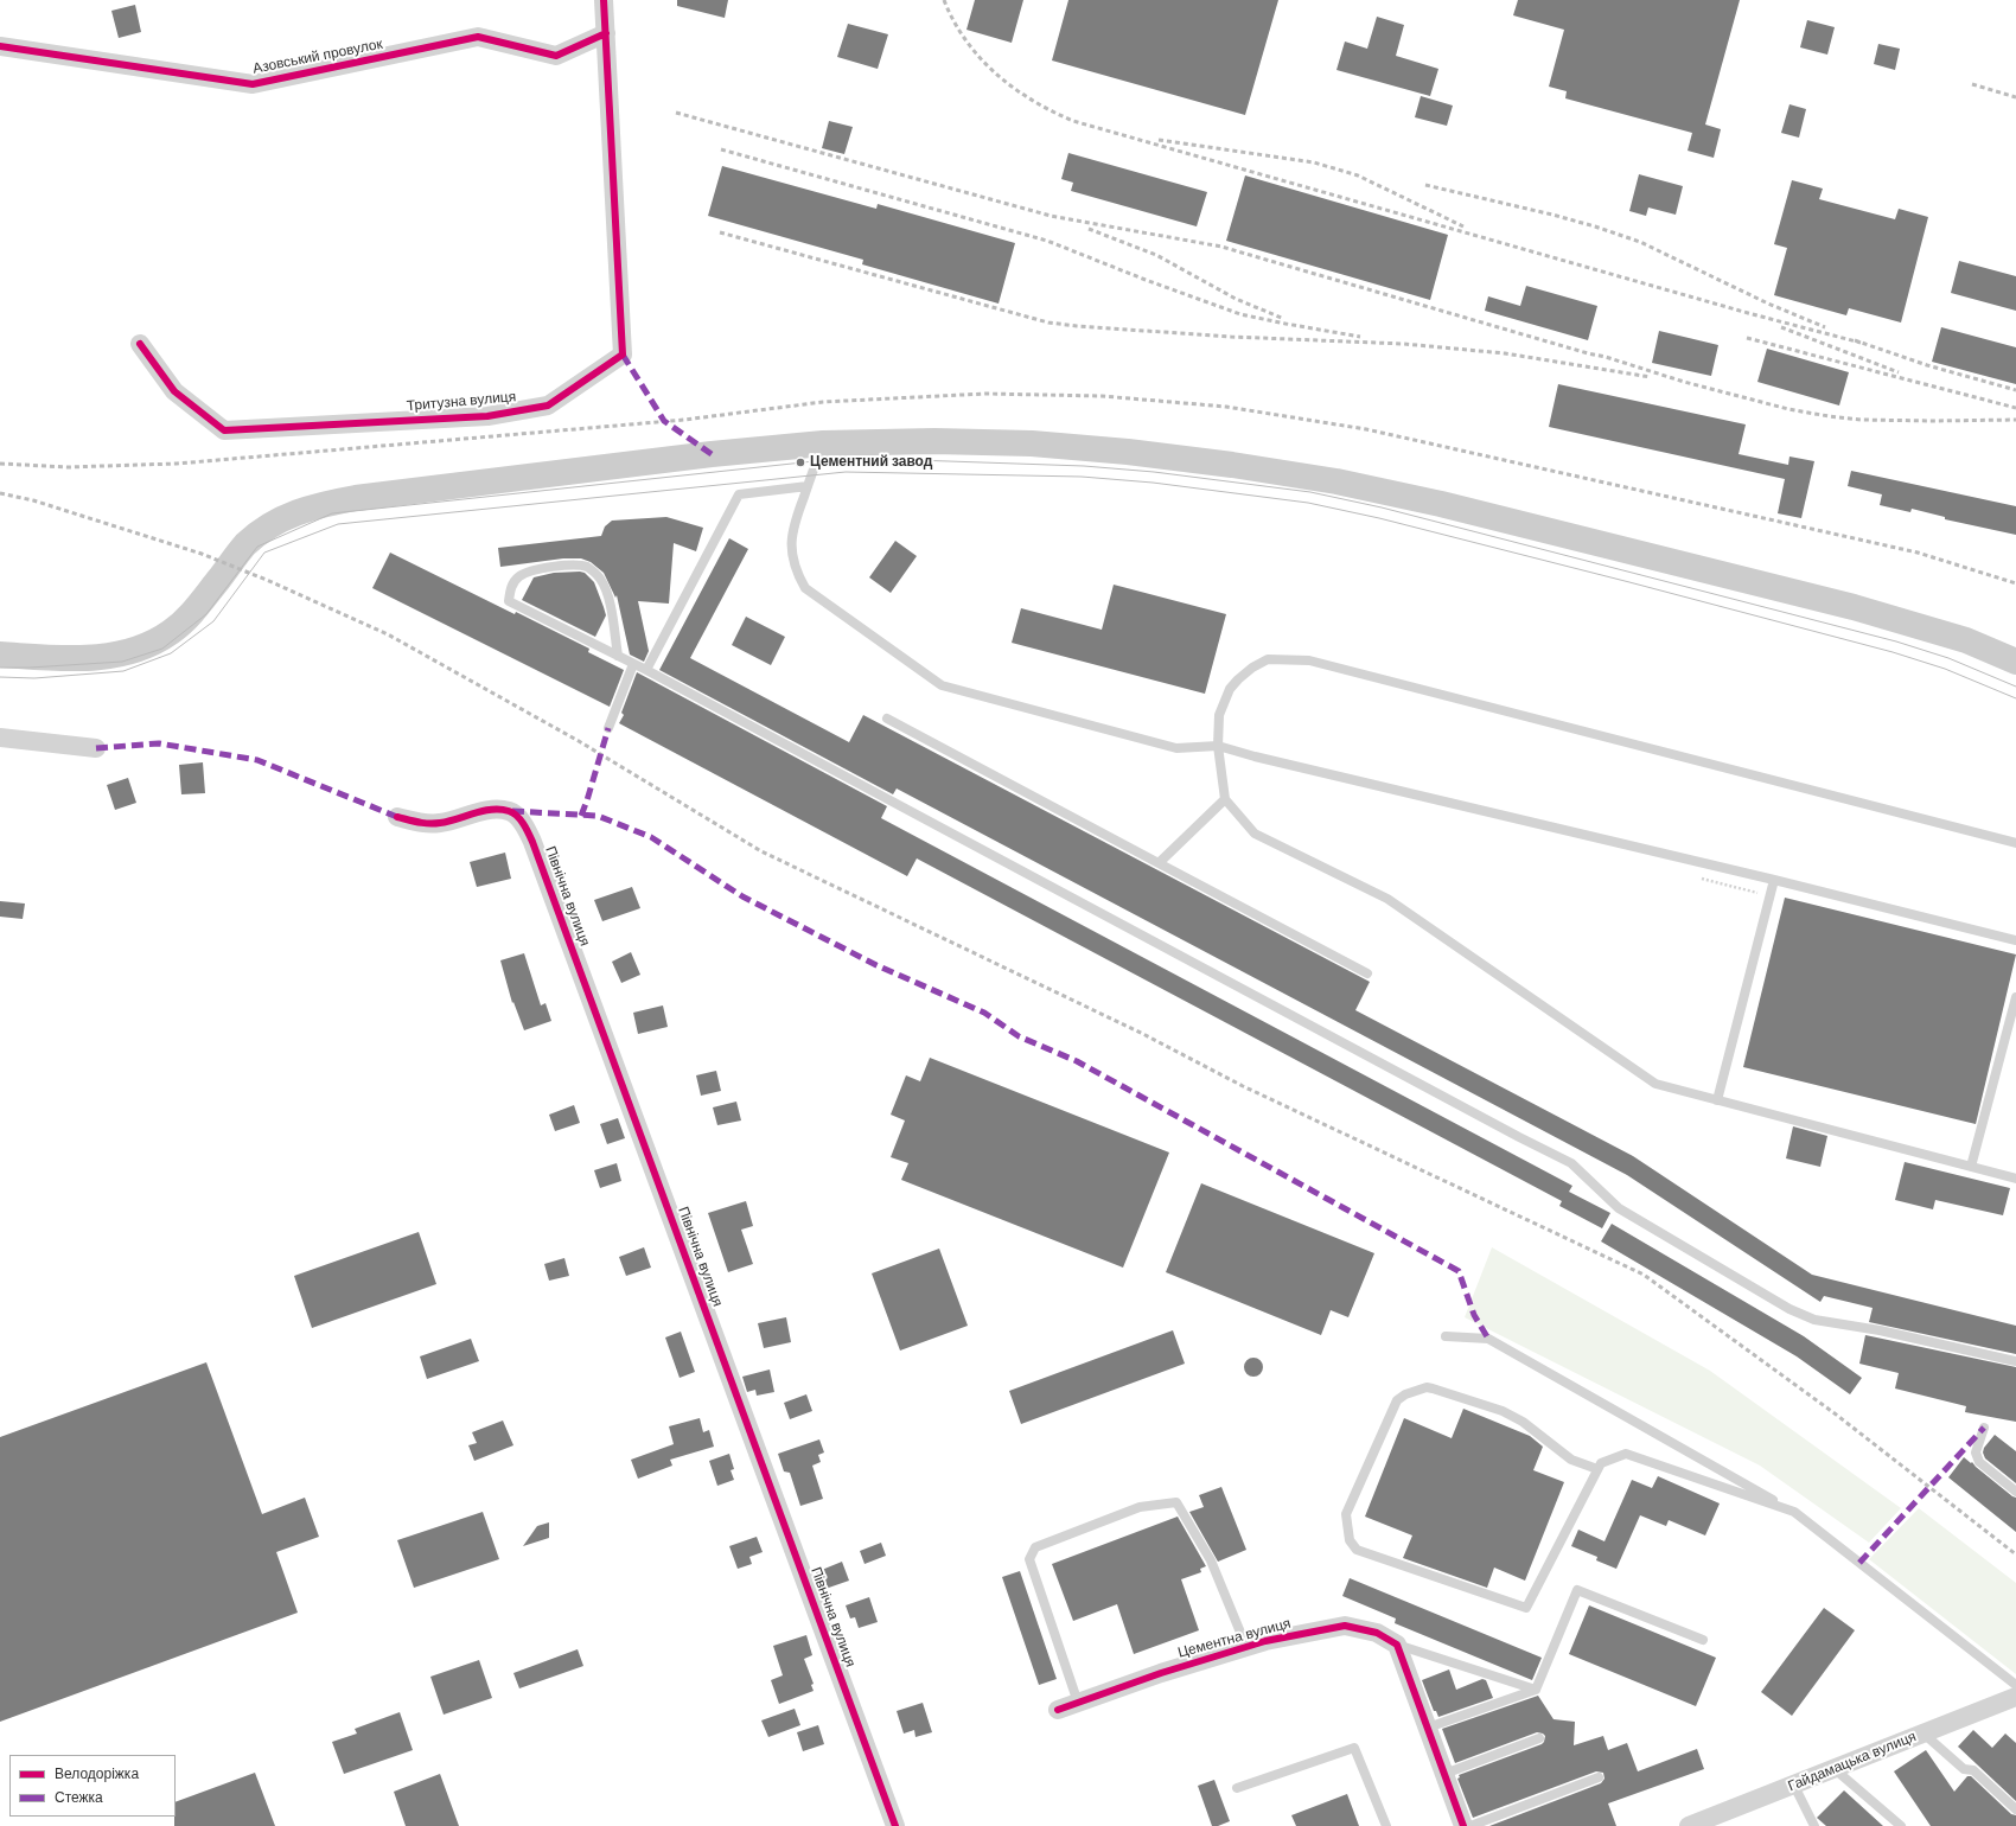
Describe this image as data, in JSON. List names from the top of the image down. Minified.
{"streets":{"street":["Азовський провулок","Тритузна вулиця","Північна вулиця","Цементна вулиця","Гайдамацька вулиця"]},"crossings":[["Азовський провулок","Тритузна вулиця"]],"places":["Цементний завод"],"legend":["Велодоріжка","Стежка"]}
